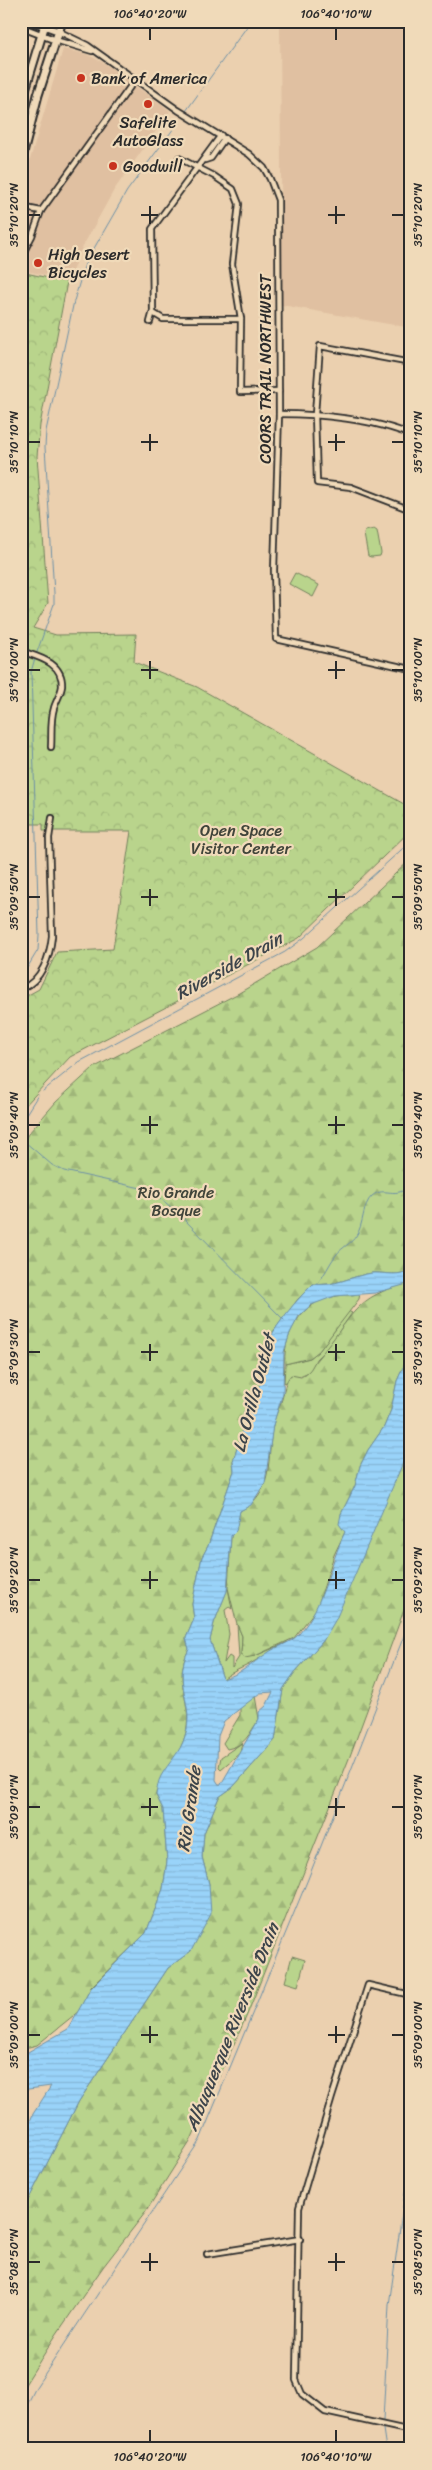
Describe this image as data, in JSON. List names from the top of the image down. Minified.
{"streets":{"street":["COORS TRAIL NORTHWEST"]},"water":["Riverside Drain","La Orilla Outlet","Rio Grande","Albuquerque Riverside Drain"],"parks":["Open Space Visitor Center","Rio Grande Bosque"],"places":["Bank of America","Safelite AutoGlass","Goodwill","High Desert Bicycles"],"coordinates":["106°40'20\"W","106°40'10\"W","35°10'20\"N","35°10'10\"N","35°10'00\"N","35°09'50\"N","35°09'40\"N","35°09'30\"N","35°09'20\"N","35°09'10\"N","35°09'00\"N","35°08'50\"N"]}
